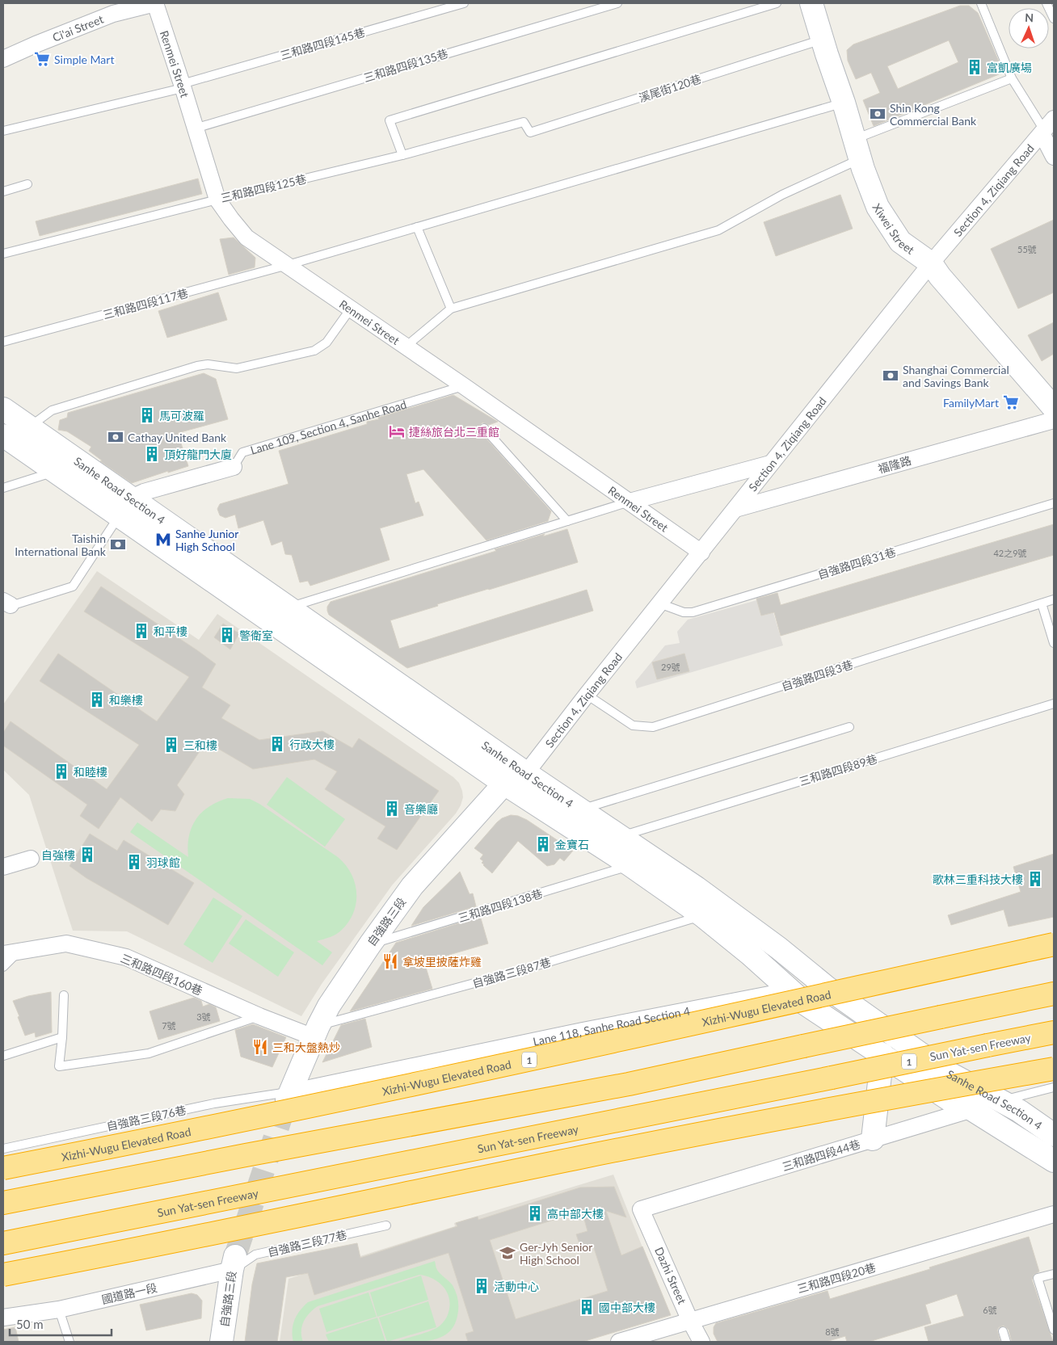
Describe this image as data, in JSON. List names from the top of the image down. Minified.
{"streets":{"highway":["Xizhi-Wugu Elevated Road","Sun Yat-sen Freeway","1"],"main road":["Xiwei Street","Sanhe Road Section 4","自強路三段"],"street":["Ci'ai Street","Renmei Street","Section 4, Ziqiang Road","Lane 109, Section 4, Sanhe Road","福隆路","三和路四段160巷","Lane 118, Sanhe Road Section 4","三和路四段44巷","Dazhi Street","三和路四段20巷","國道路一段"],"lane":["三和路四段145巷","三和路四段135巷","溪尾街120巷","三和路四段125巷","三和路四段117巷","自強路四段31巷","自強路四段3巷","三和路四段89巷","三和路四段138巷","自強路三段87巷","自強路三段76巷","自強路三段77巷"]},"crossings":[["Ci'ai Street","Renmei Street"],["三和路四段145巷","Renmei Street"],["Renmei Street","三和路四段135巷"],["Renmei Street","三和路四段125巷"],["Renmei Street","Section 4, Ziqiang Road"],["Renmei Street","三和路四段117巷"],["Renmei Street","Lane 109, Section 4, Sanhe Road"],["溪尾街120巷","三和路四段125巷"],["溪尾街120巷","Xiwei Street"],["Section 4, Ziqiang Road","Xiwei Street"],["Section 4, Ziqiang Road","福隆路"],["Section 4, Ziqiang Road","Sanhe Road Section 4"],["Section 4, Ziqiang Road","自強路四段31巷"],["Section 4, Ziqiang Road","自強路四段3巷"],["Section 4, Ziqiang Road","自強路三段"],["Xiwei Street","三和路四段117巷"],["Lane 109, Section 4, Sanhe Road","Sanhe Road Section 4"],["Sanhe Road Section 4","三和路四段89巷"],["Sanhe Road Section 4","三和路四段138巷"],["Sanhe Road Section 4","自強路三段"],["Sanhe Road Section 4","自強路三段87巷"],["Sanhe Road Section 4","Lane 118, Sanhe Road Section 4"],["Sanhe Road Section 4","三和路四段44巷"],["三和路四段138巷","自強路三段"],["自強路三段","自強路三段87巷"],["自強路三段","三和路四段160巷"],["自強路三段","Lane 118, Sanhe Road Section 4"],["自強路三段","自強路三段76巷"],["自強路三段","自強路三段77巷"],["自強路三段","國道路一段"],["自強路三段87巷","三和路四段160巷"],["Lane 118, Sanhe Road Section 4","自強路三段76巷"],["三和路四段44巷","Dazhi Street"],["自強路三段77巷","國道路一段"],["Dazhi Street","三和路四段20巷"]],"places":{"supermarket":["Simple Mart","FamilyMart"],"building":["富凱廣場","馬可波羅","頂好龍門大廈","和平樓","警衛室","和樂樓","行政大樓","三和樓","和睦樓","音樂廳","金寶石","自強樓","羽球館","歌林三重科技大樓","高中部大樓","活動中心","國中部大樓"],"bank":["Shin Kong Commercial Bank","Shanghai Commercial and Savings Bank","Cathay United Bank","Taishin International Bank"],"hotel":["捷絲旅台北三重館"],"metro station":["Sanhe Junior High School"],"restaurant":["拿坡里披薩炸雞","三和大盤熱炒"],"school or university":["Ger-Jyh Senior High School"]},"house_numbers":["55號","42之9號","29號","3號","7號","6號","8號"],"scale_bar":"50 m","north":"top"}
